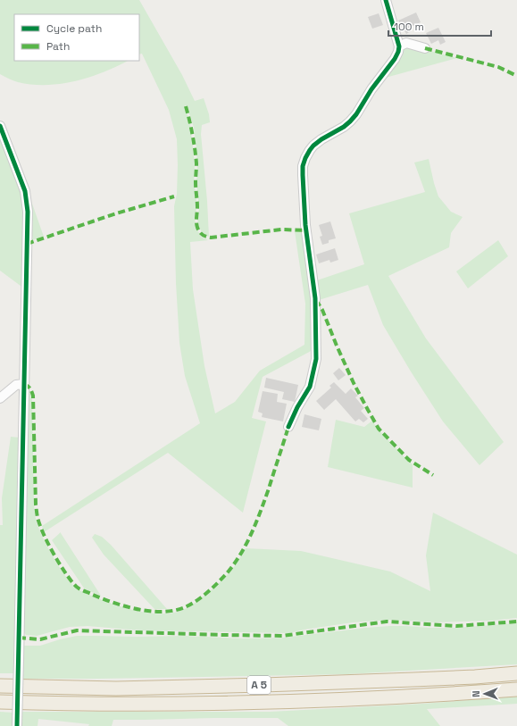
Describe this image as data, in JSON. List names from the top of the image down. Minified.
{"streets":{"highway":["A 5"]},"legend":["Cycle path","Path"],"scale_bar":"100 m","north":"left"}
